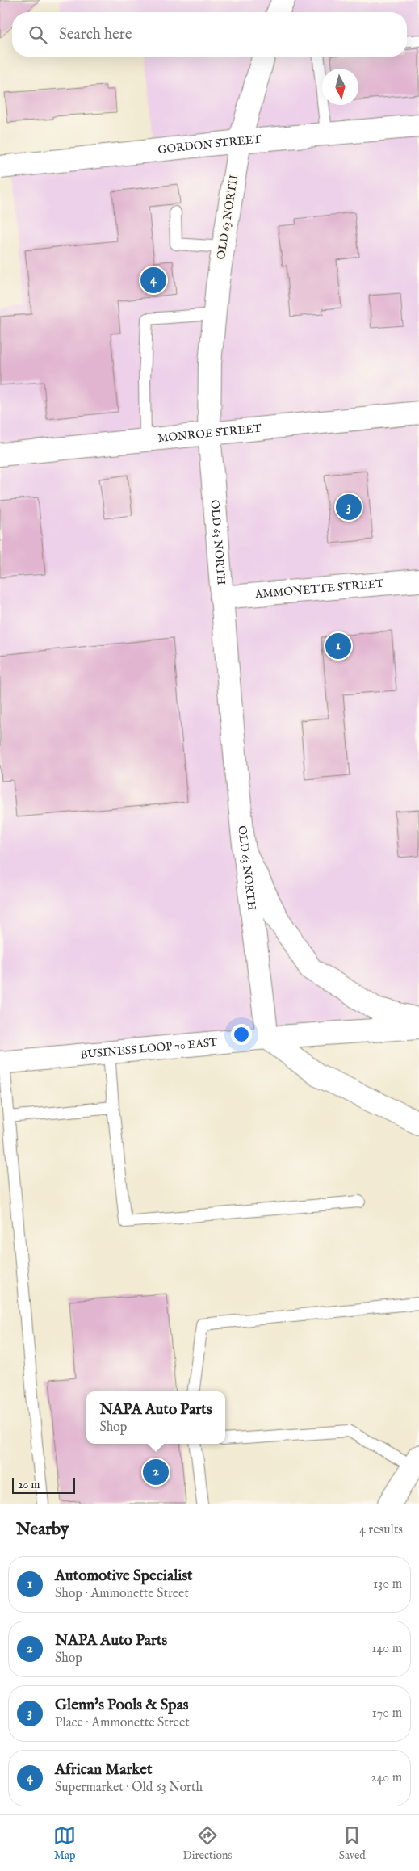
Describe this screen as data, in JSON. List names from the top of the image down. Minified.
{"streets":{"main road":["GORDON STREET","OLD 63 NORTH","MONROE STREET","AMMONETTE STREET","BUSINESS LOOP 70 EAST"]},"crossings":[["GORDON STREET","OLD 63 NORTH"],["OLD 63 NORTH","MONROE STREET"],["OLD 63 NORTH","AMMONETTE STREET"],["OLD 63 NORTH","BUSINESS LOOP 70 EAST"]],"scale_bar":"20 m","north":"bottom","page":{"search":"Search here","pins":["4","3","1","2"],"popup":["NAPA Auto Parts","Shop"],"scale":"20 m","heading":["Nearby","4 results"],"list":[{"mark":"1","name":"Automotive Specialist","note":"Shop · Ammonette Street","value":"130 m"},{"mark":"2","name":"NAPA Auto Parts","note":"Shop","value":"140 m"},{"mark":"3","name":"Glenn's Pools & Spas","note":"Place · Ammonette Street","value":"170 m"},{"mark":"4","name":"African Market","note":"Supermarket · Old 63 North","value":"240 m"}],"nav":["Map","Directions","Saved"]}}
